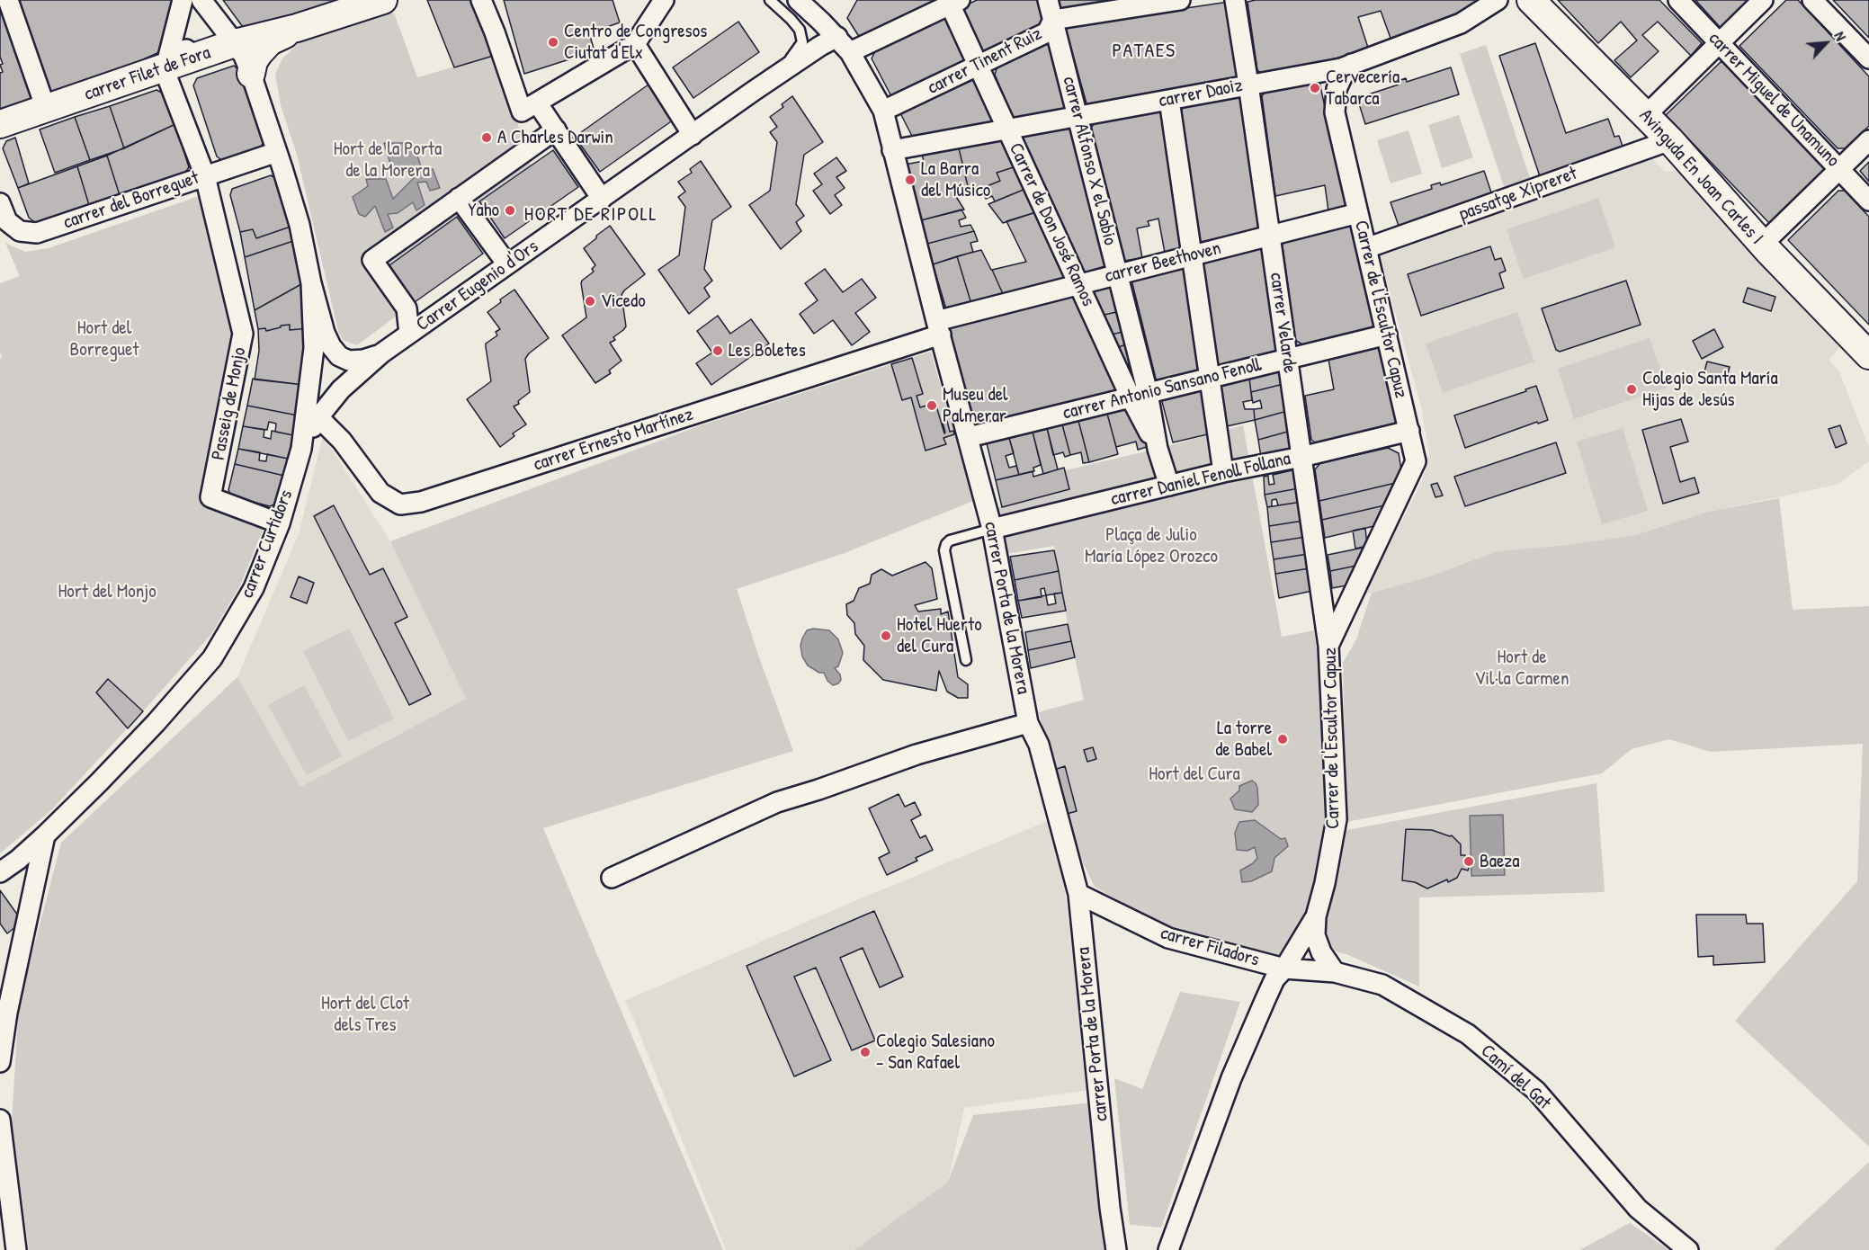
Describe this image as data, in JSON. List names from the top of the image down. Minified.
{"streets":{"main road":["carrer Filet de Fora","Avinguda En Joan Carles I"],"street":["carrer Tinent Ruiz","carrer Daoiz","carrer Miguel de Unamuno","carrer Alfonso X el Sabio","passatge Xipreret","carrer del Borreguet","Carrer de Don José Ramos","carrer Beethoven","Carrer Eugenio d'Ors","Carrer de l'Escultor Capuz","carrer Velarde","carrer Antonio Sansano Fenoll","Passeig de Monjo","carrer Ernesto Martínez","carrer Daniel Fenoll Follana","carrer Curtidors","carrer Porta de la Morera","carrer Filadors","Camí del Gat"]},"crossings":[["carrer Tinent Ruiz","carrer Alfonso X el Sabio"],["carrer Tinent Ruiz","Carrer de Don José Ramos"],["carrer Tinent Ruiz","carrer Porta de la Morera"],["carrer Filet de Fora","carrer Curtidors"],["carrer Daoiz","carrer Alfonso X el Sabio"],["carrer Daoiz","Carrer de Don José Ramos"],["carrer Daoiz","Carrer de l'Escultor Capuz"],["carrer Daoiz","carrer Velarde"],["carrer Daoiz","carrer Porta de la Morera"],["carrer Alfonso X el Sabio","Carrer de Don José Ramos"],["carrer Alfonso X el Sabio","carrer Beethoven"],["carrer Alfonso X el Sabio","carrer Antonio Sansano Fenoll"],["carrer Alfonso X el Sabio","carrer Daniel Fenoll Follana"],["Avinguda En Joan Carles I","passatge Xipreret"],["passatge Xipreret","Carrer de l'Escultor Capuz"],["carrer del Borreguet","Passeig de Monjo"],["carrer del Borreguet","carrer Curtidors"],["Carrer de Don José Ramos","carrer Beethoven"],["Carrer de Don José Ramos","carrer Antonio Sansano Fenoll"],["carrer Beethoven","Carrer de l'Escultor Capuz"],["carrer Beethoven","carrer Velarde"],["carrer Beethoven","carrer Ernesto Martínez"],["carrer Beethoven","carrer Porta de la Morera"],["Carrer Eugenio d'Ors","carrer Ernesto Martínez"],["Carrer Eugenio d'Ors","carrer Curtidors"],["Carrer Eugenio d'Ors","carrer Porta de la Morera"],["Carrer de l'Escultor Capuz","carrer Velarde"],["Carrer de l'Escultor Capuz","carrer Antonio Sansano Fenoll"],["Carrer de l'Escultor Capuz","carrer Daniel Fenoll Follana"],["Carrer de l'Escultor Capuz","carrer Filadors"],["Carrer de l'Escultor Capuz","Camí del Gat"],["carrer Velarde","carrer Antonio Sansano Fenoll"],["carrer Velarde","carrer Daniel Fenoll Follana"],["carrer Antonio Sansano Fenoll","carrer Porta de la Morera"],["Passeig de Monjo","carrer Curtidors"],["carrer Ernesto Martínez","carrer Porta de la Morera"],["carrer Daniel Fenoll Follana","carrer Porta de la Morera"],["carrer Porta de la Morera","carrer Filadors"],["carrer Filadors","Camí del Gat"]],"districts":["PATAES","HORT DE RIPOLL"],"parks":["Hort de la Porta de la Morera","Hort del Borreguet","Plaça de Julio María López Orozco","Hort del Monjo","Hort de Vil·la Carmen","Hort del Cura","Hort del Clot dels Tres"],"places":["Centro de Congresos Ciutat d'Elx","Cervecería Tabarca","A Charles Darwin","La Barra del Músico","Yaho","Vicedo","Les Boletes","Colegio Santa María Hijas de Jesús","Museu del Palmerar","Hotel Huerto del Cura","La torre de Babel","Baeza","Colegio Salesiano - San Rafael"],"north":"top right"}
